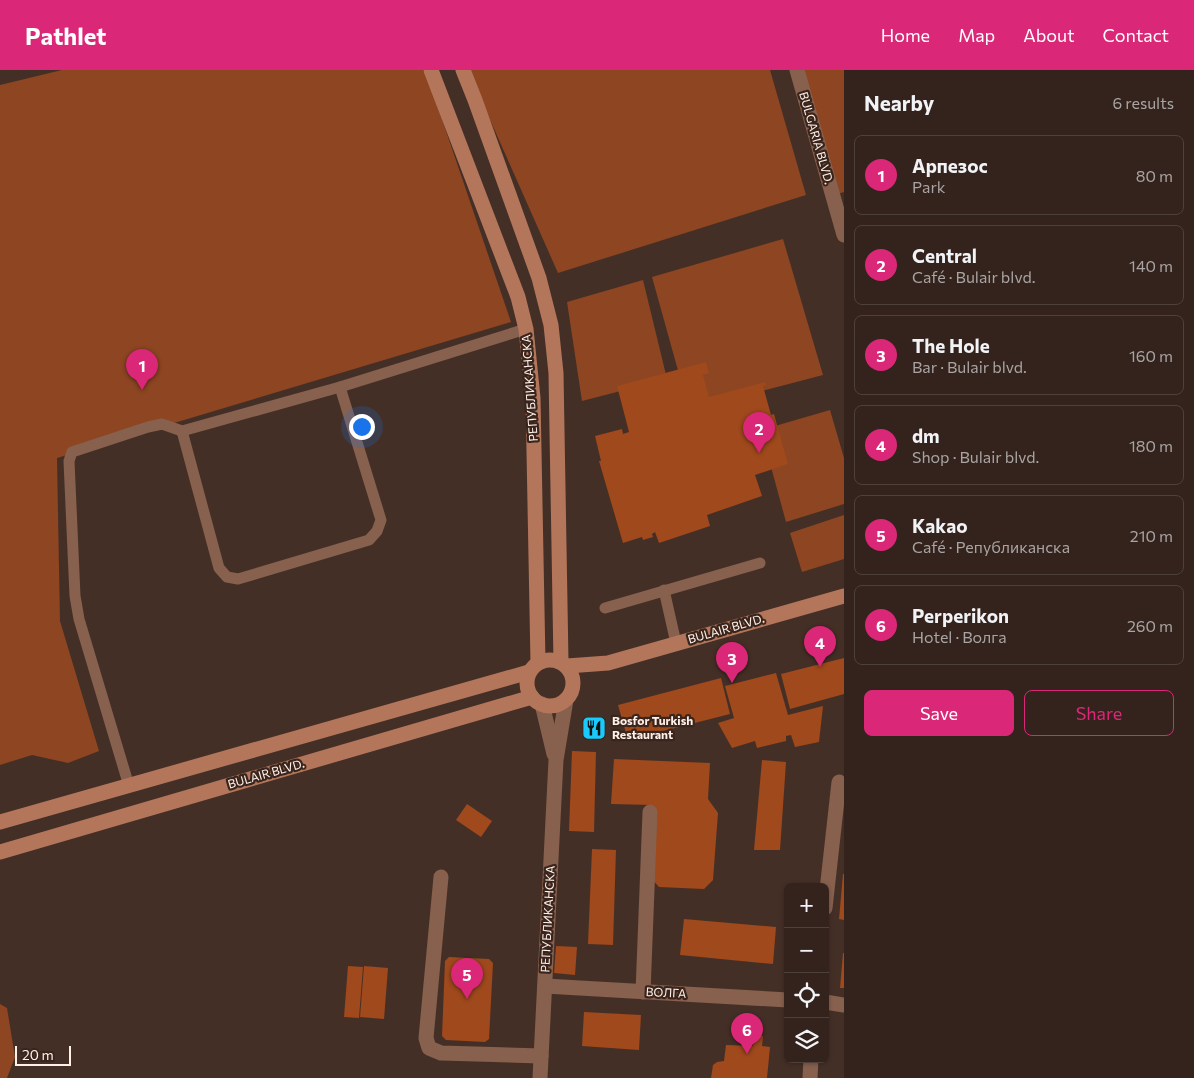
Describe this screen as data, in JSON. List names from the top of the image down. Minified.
{"streets":{"main road":["РЕПУБЛИКАНСКА","BULAIR BLVD."],"street":["BULGARIA BLVD.","ВОЛГА"]},"crossings":[["РЕПУБЛИКАНСКА","BULAIR BLVD."],["РЕПУБЛИКАНСКА","ВОЛГА"]],"places":{"restaurant":["Bosfor Turkish Restaurant"]},"scale_bar":"20 m","page":{"header":"Pathlet","nav":["Home","Map","About","Contact"],"heading":["Nearby","6 results"],"list":[{"mark":"1","name":"Арпезос","note":"Park","value":"80 m"},{"mark":"2","name":"Central","note":"Café · Bulair blvd.","value":"140 m"},{"mark":"3","name":"The Hole","note":"Bar · Bulair blvd.","value":"160 m"},{"mark":"4","name":"dm","note":"Shop · Bulair blvd.","value":"180 m"},{"mark":"5","name":"Kakao","note":"Café · Републиканска","value":"210 m"},{"mark":"6","name":"Perperikon","note":"Hotel · Волга","value":"260 m"}],"pins":["1","2","4","3","5","6"],"buttons":["Save","Share"],"map_buttons":["+","−"],"scale":"20 m"}}
